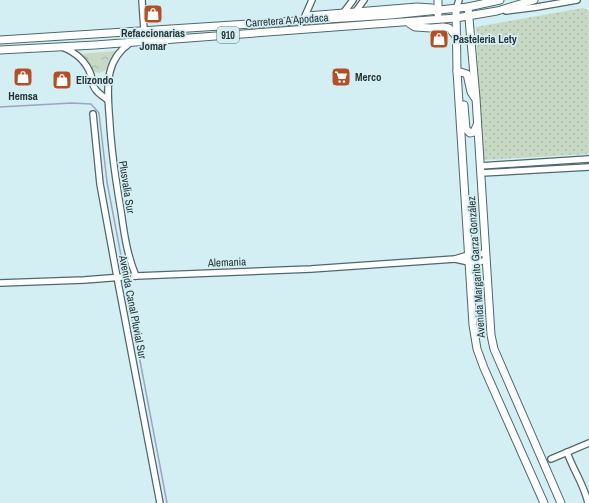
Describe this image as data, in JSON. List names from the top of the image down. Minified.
{"streets":{"main road":["Carretera A Apodaca","910","Avenida Margarito Garza González"],"street":["Plusvalia Sur","Alemania","Avenida Canal Pluvial Sur"]},"crossings":[["Carretera A Apodaca","Plusvalia Sur"],["Carretera A Apodaca","Avenida Margarito Garza González"],["Plusvalia Sur","Alemania"],["Alemania","Avenida Margarito Garza González"],["Alemania","Avenida Canal Pluvial Sur"]],"places":{"shop":["Refaccionarias Jomar","Pasteleria Lety","Hemsa","Elizondo"],"supermarket":["Merco"]}}
